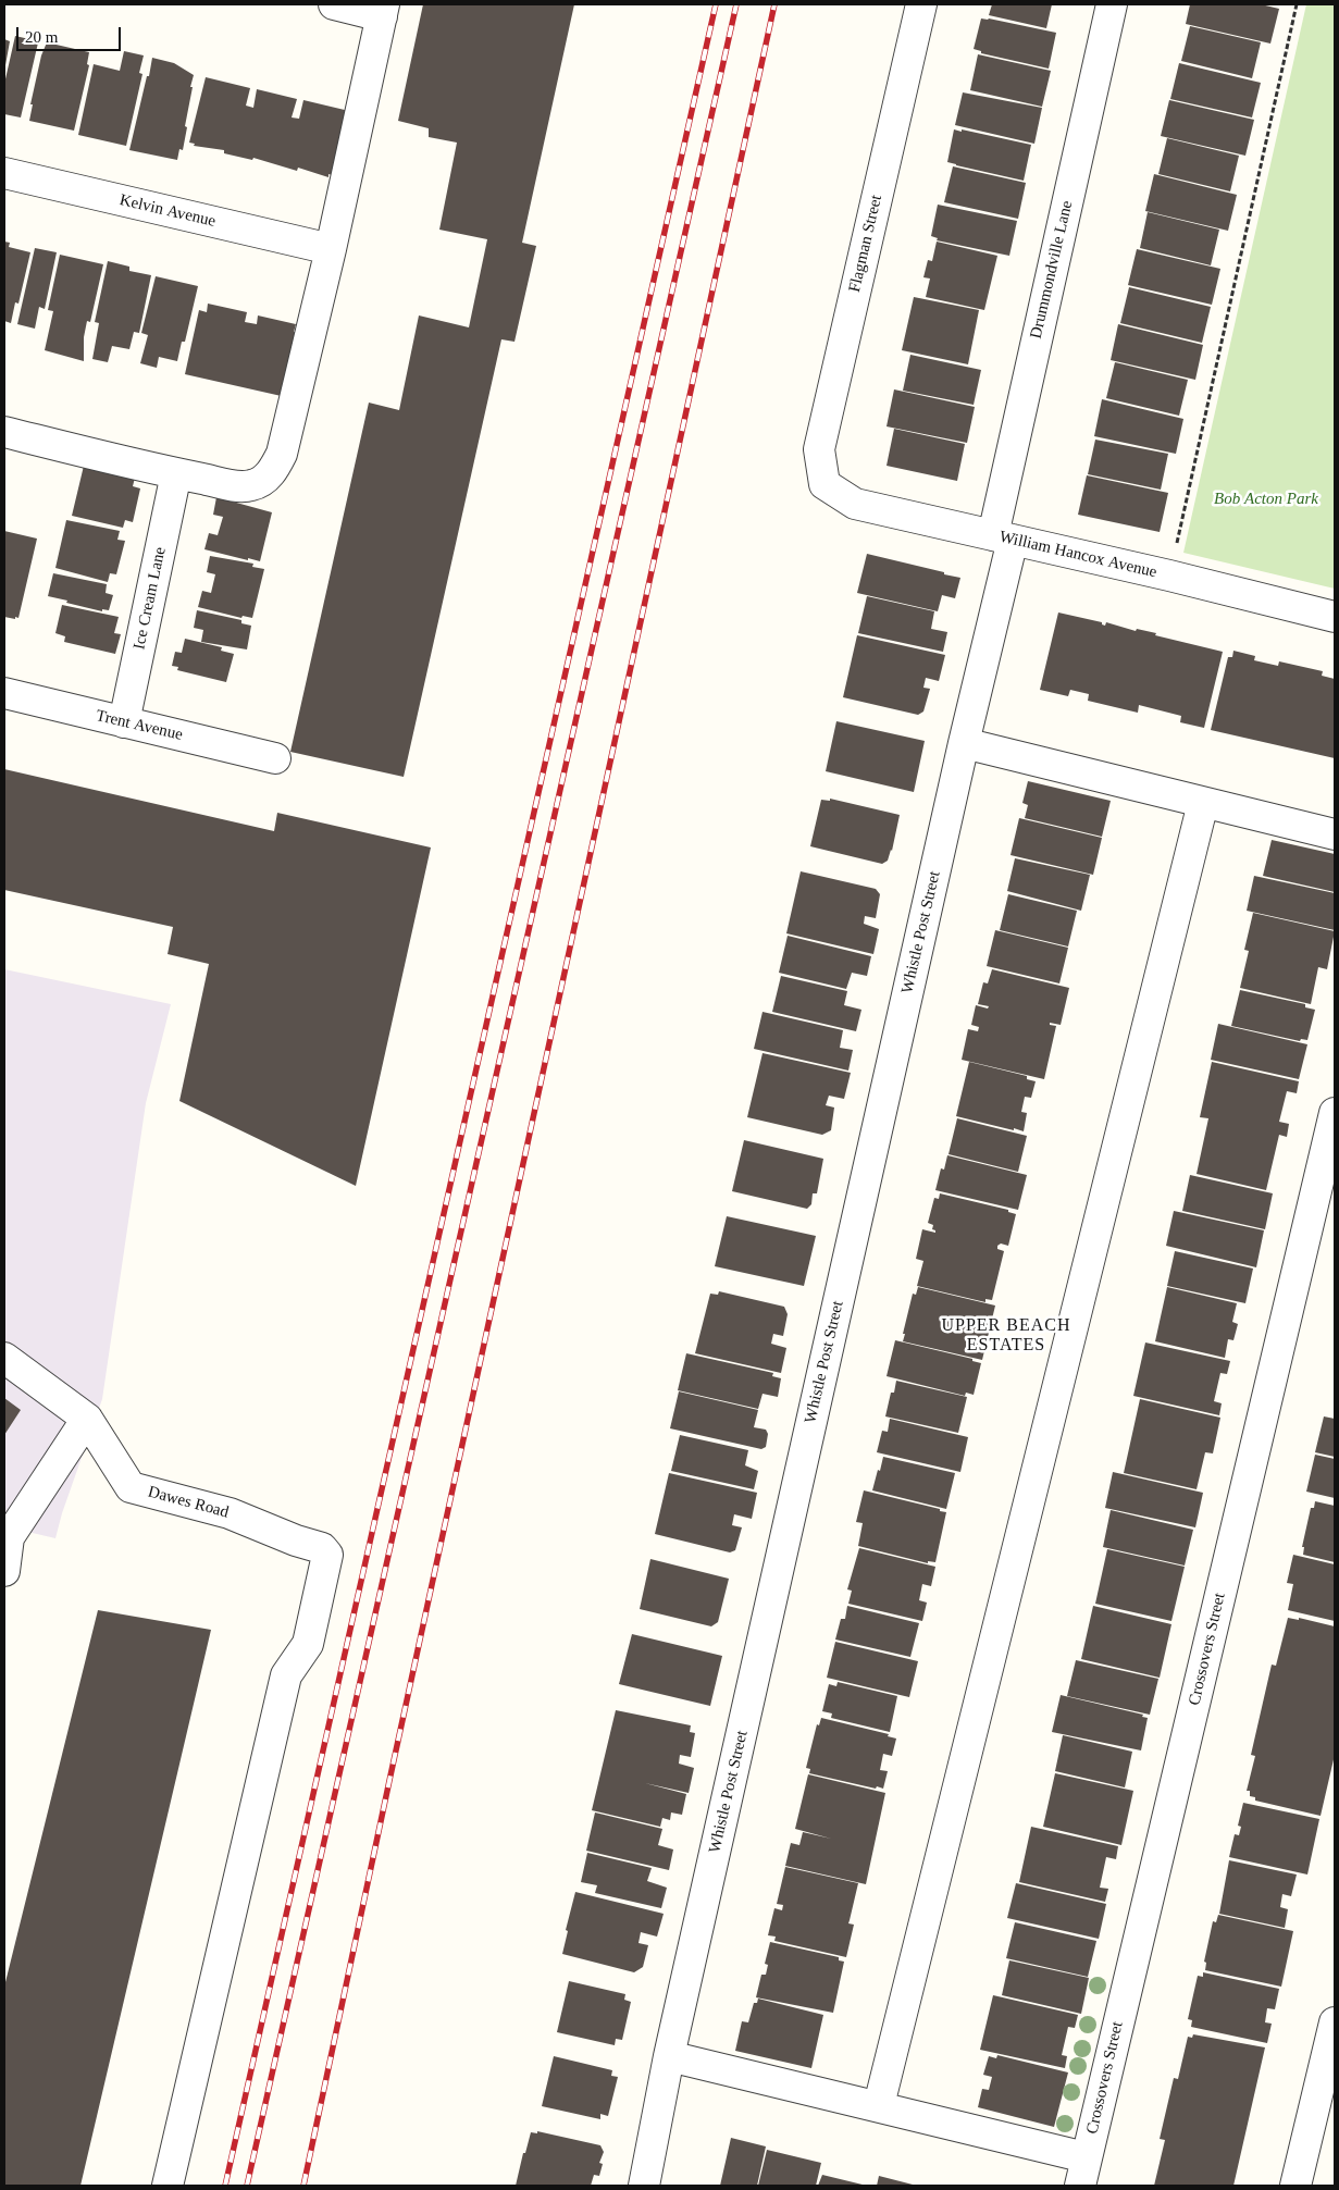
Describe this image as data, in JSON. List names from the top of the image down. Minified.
{"streets":{"street":["Kelvin Avenue","Flagman Street","Drummondville Lane","William Hancox Avenue","Ice Cream Lane","Trent Avenue","Whistle Post Street","Dawes Road","Crossovers Street"]},"crossings":[["Flagman Street","William Hancox Avenue"],["Drummondville Lane","William Hancox Avenue"],["Drummondville Lane","Whistle Post Street"],["William Hancox Avenue","Whistle Post Street"],["Ice Cream Lane","Trent Avenue"]],"districts":["UPPER BEACH ESTATES"],"parks":["Bob Acton Park"],"scale_bar":"20 m"}
